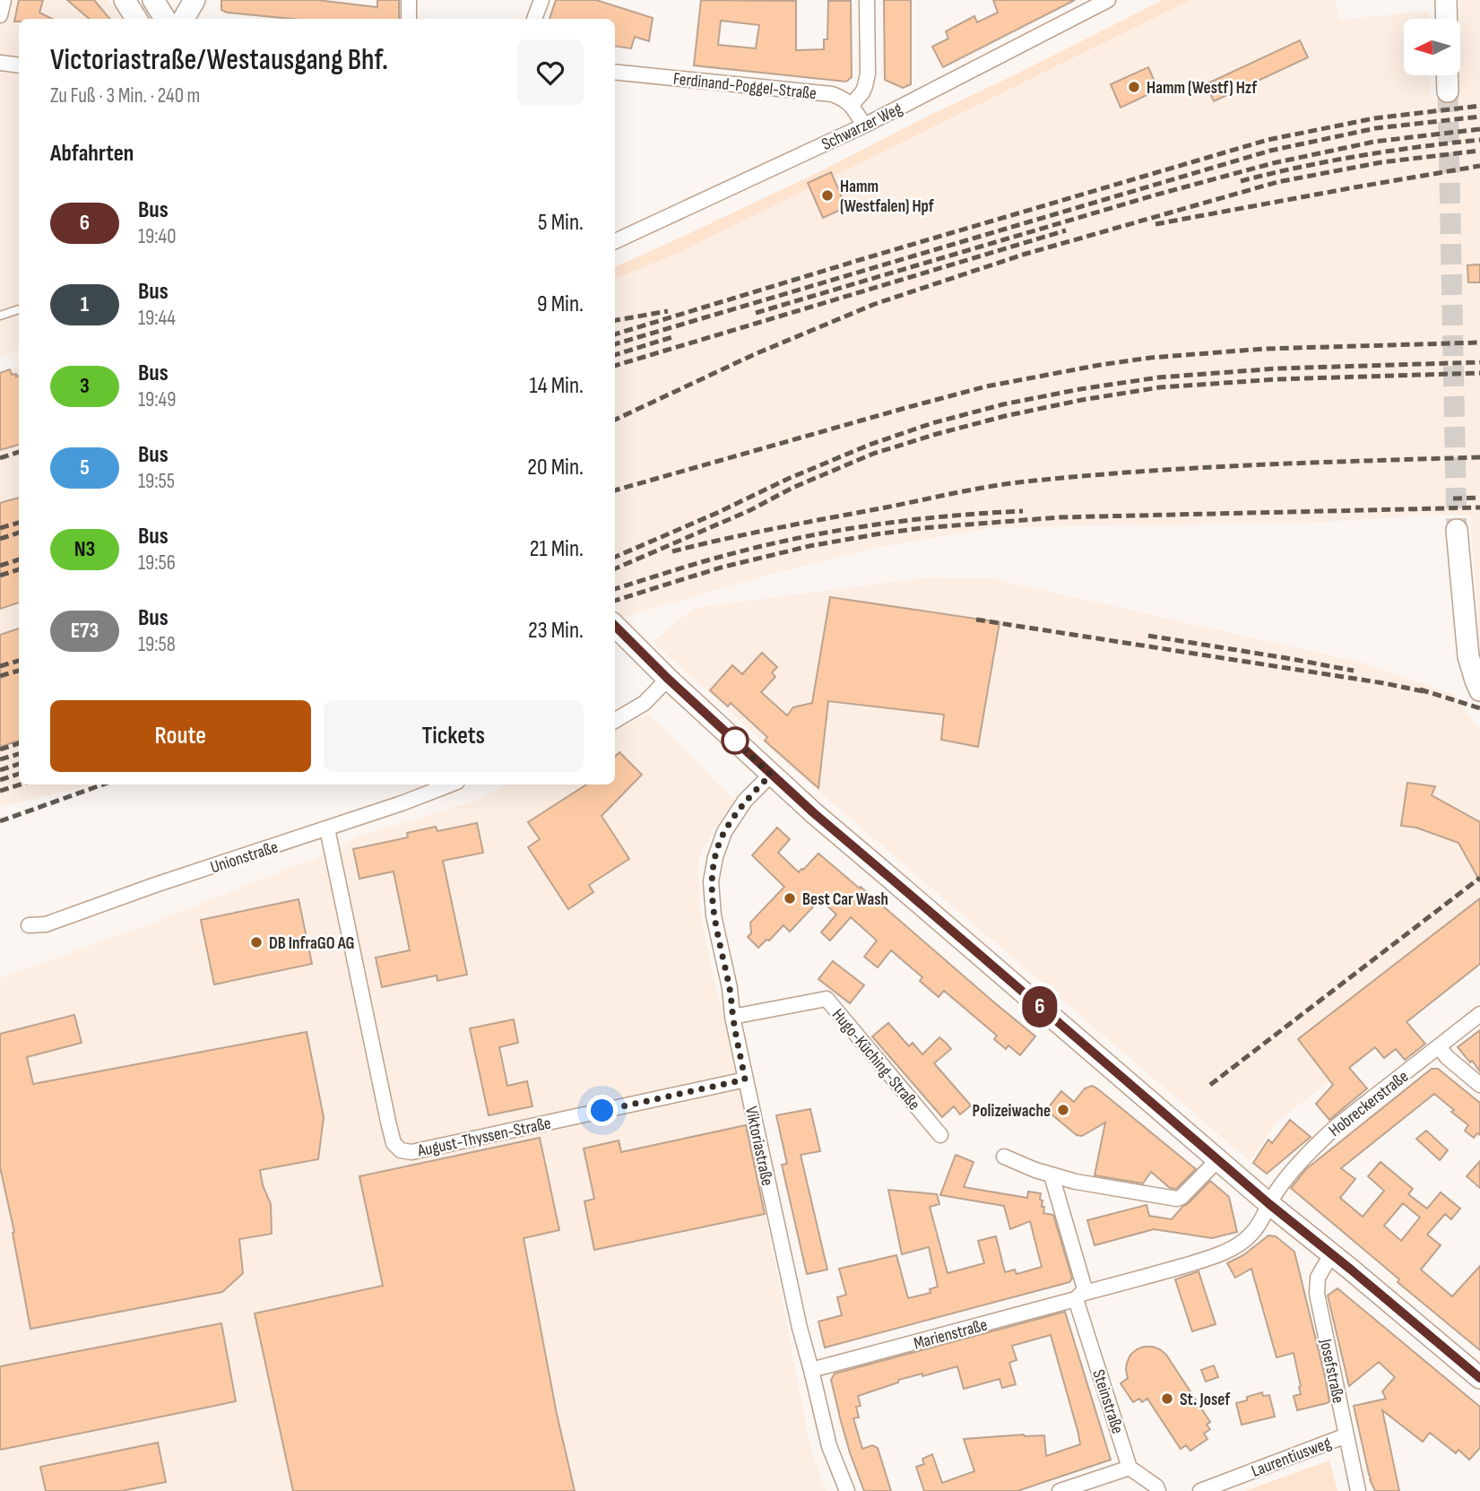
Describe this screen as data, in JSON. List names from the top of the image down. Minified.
{"streets":{"street":["Ferdinand-Poggel-Straße","Schwarzer Weg","Unionstraße","Hugo-Küching-Straße","Hobreckerstraße","August-Thyssen-Straße","Viktoriastraße","Marienstraße","Josefstraße","Steinstraße","Laurentiusweg"]},"crossings":[["Unionstraße","August-Thyssen-Straße"],["Hugo-Küching-Straße","Viktoriastraße"],["Hobreckerstraße","Marienstraße"],["August-Thyssen-Straße","Viktoriastraße"],["Viktoriastraße","Marienstraße"],["Marienstraße","Steinstraße"],["Josefstraße","Laurentiusweg"]],"places":["Hamm (Westf) Hzf","Hamm (Westfalen) Hpf","Best Car Wash","DB InfraGO AG","Polizeiwache","St. Josef"],"lines":["bus line 6"],"north":"left","page":{"on_map":"6","heading":[["Victoriastraße/Westausgang Bhf.","Zu Fuß · 3 Min. · 240 m"],"Abfahrten"],"list":[{"mark":"6","name":"Bus","note":"19:40","value":"5 Min."},{"mark":"1","name":"Bus","note":"19:44","value":"9 Min."},{"mark":"3","name":"Bus","note":"19:49","value":"14 Min."},{"mark":"5","name":"Bus","note":"19:55","value":"20 Min."},{"mark":"N3","name":"Bus","note":"19:56","value":"21 Min."},{"mark":"E73","name":"Bus","note":"19:58","value":"23 Min."}],"buttons":["Route","Tickets"]}}
